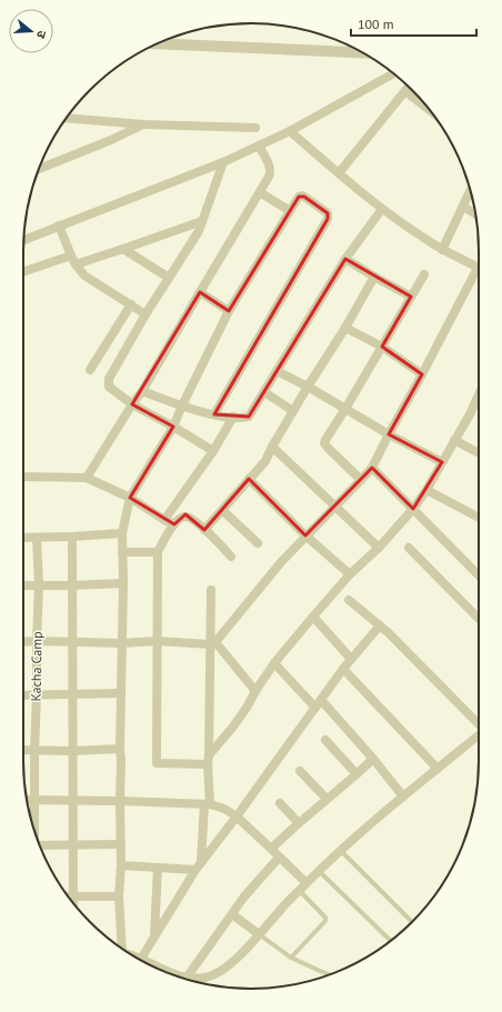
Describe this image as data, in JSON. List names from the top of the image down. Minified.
{"streets":{"street":["Kacha Camp"]},"scale_bar":"100 m","north":"right"}
